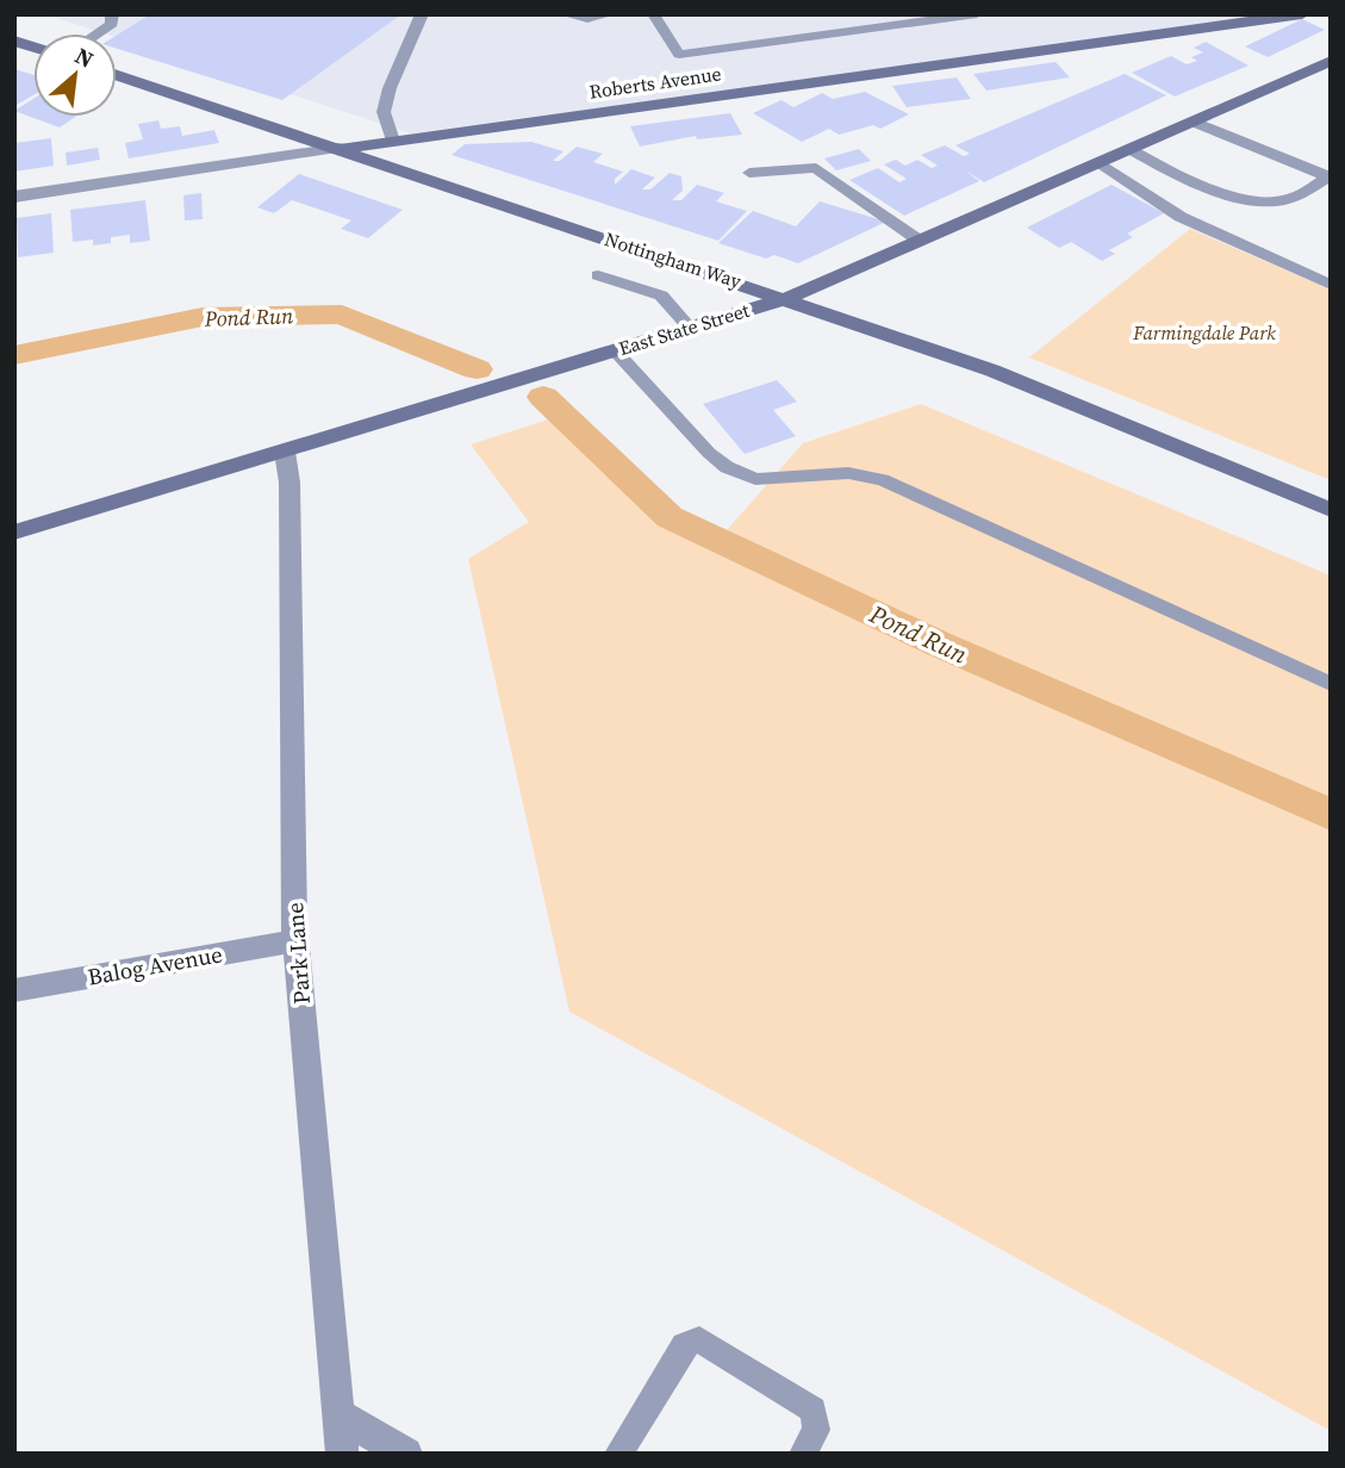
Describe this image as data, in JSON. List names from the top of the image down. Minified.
{"streets":{"street":["Roberts Avenue","Nottingham Way","East State Street","Park Lane","Balog Avenue"]},"crossings":[["Roberts Avenue","Nottingham Way"],["Nottingham Way","East State Street"],["East State Street","Park Lane"],["Park Lane","Balog Avenue"]],"water":["Pond Run"],"parks":["Farmingdale Park"],"north":"top right"}
